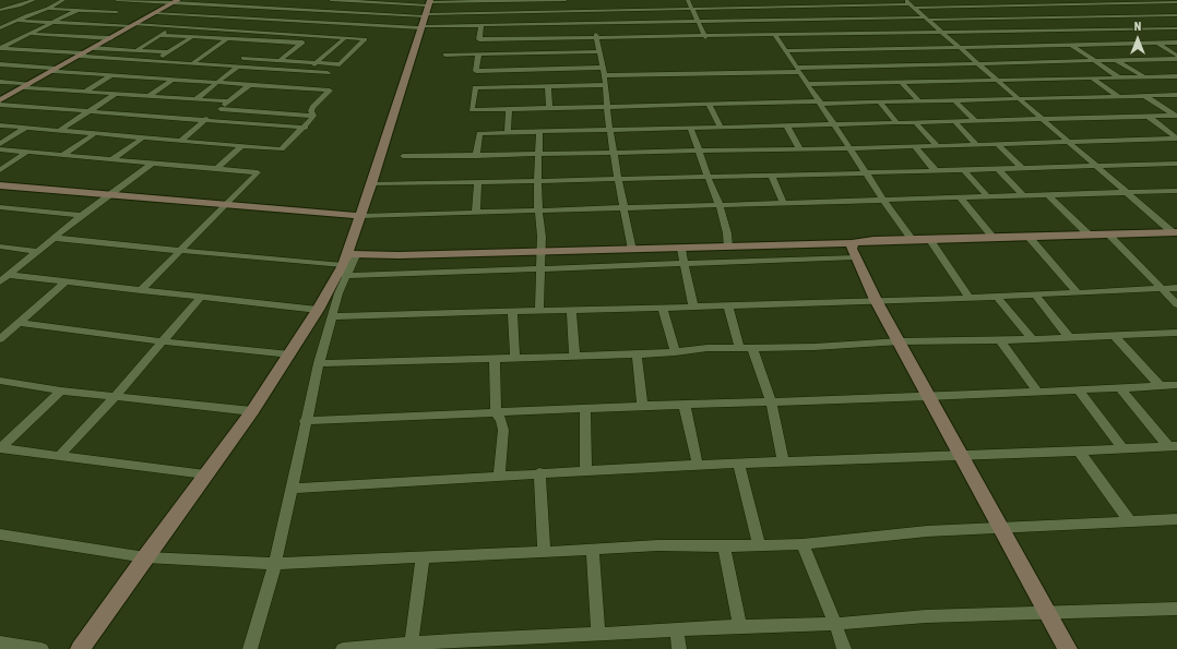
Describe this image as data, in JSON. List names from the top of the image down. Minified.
{"north":"top"}
